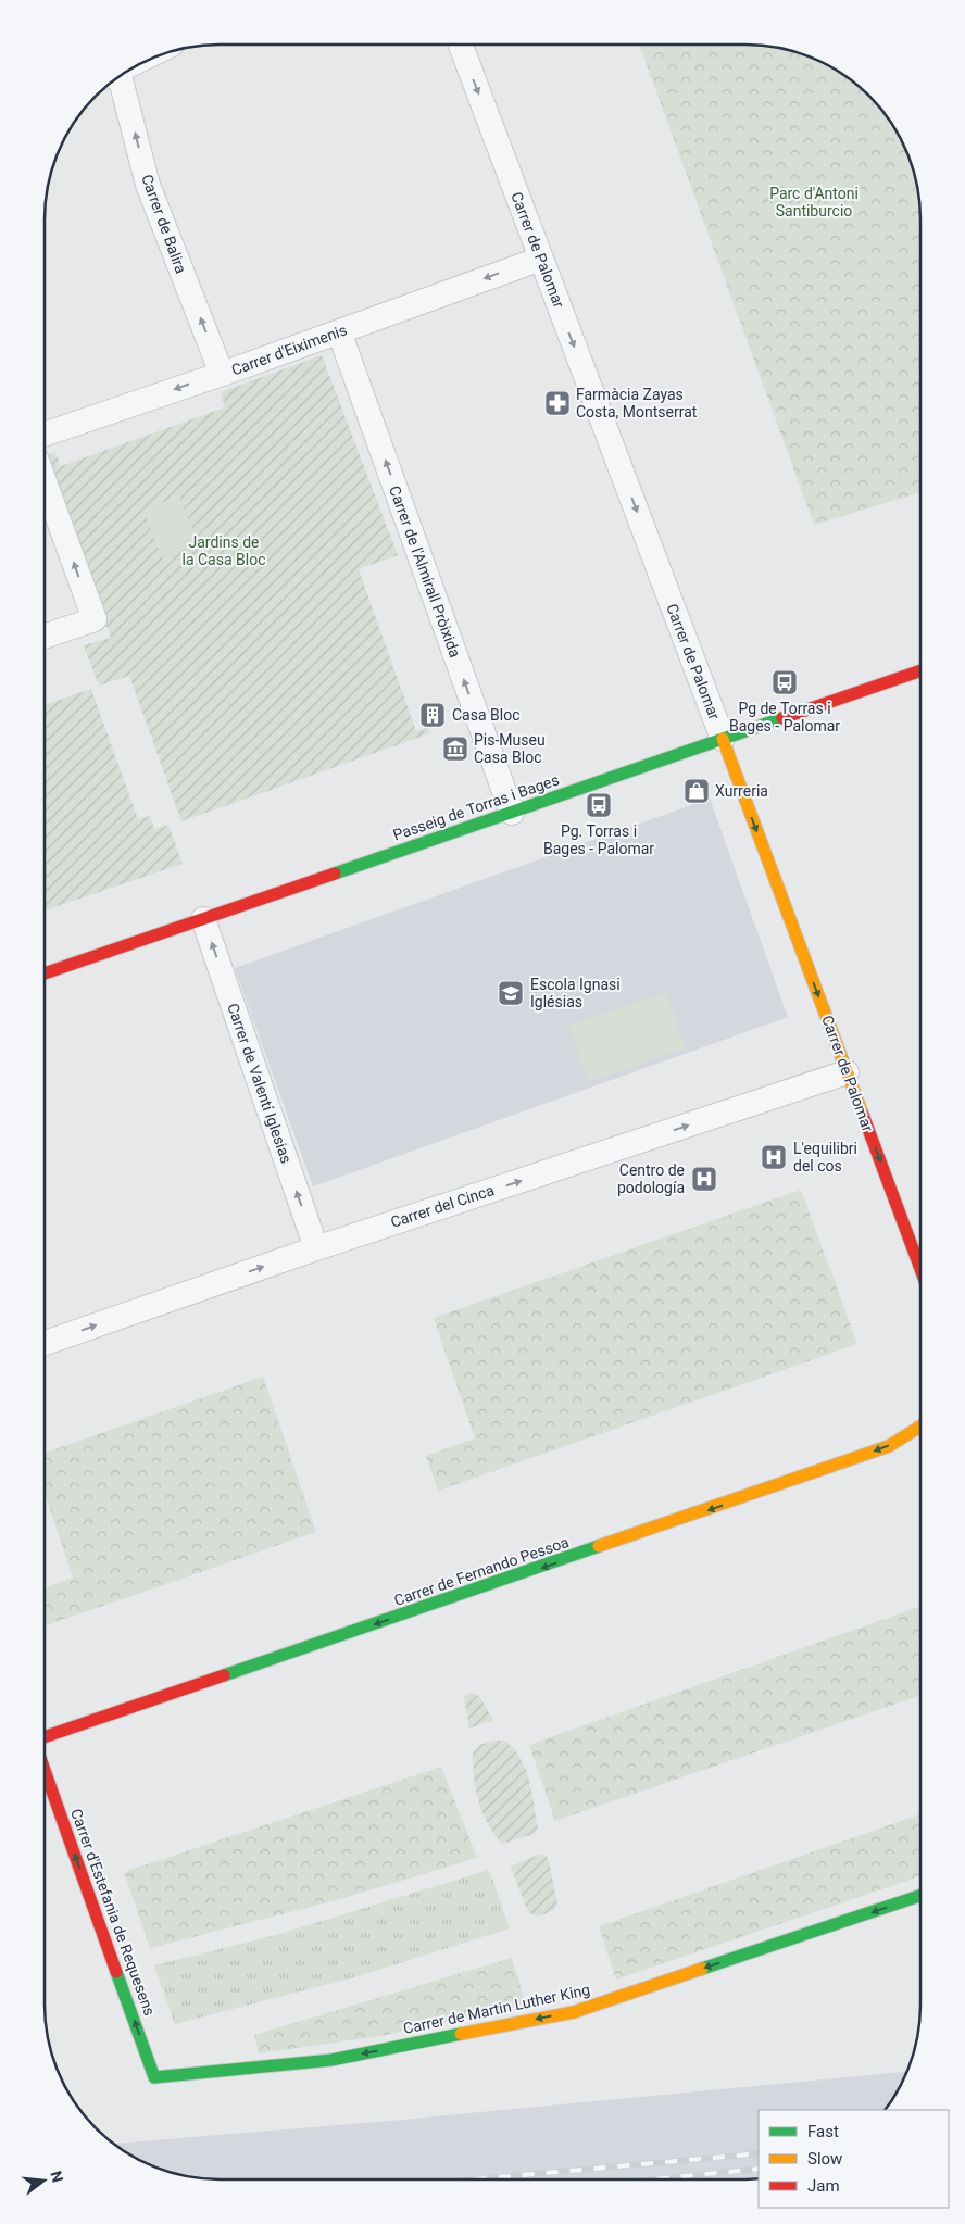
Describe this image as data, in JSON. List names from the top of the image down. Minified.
{"streets":{"street":["Carrer de Balira","Carrer de Palomar","Carrer d'Eiximenis","Carrer de l'Almirall Pròixida","Passeig de Torras i Bages","Carrer de Valentí Iglesias","Carrer del Cinca","Carrer de Fernando Pessoa","Carrer d'Estefania de Requesens","Carrer de Martin Luther King"]},"crossings":[["Carrer de Balira","Carrer d'Eiximenis"],["Carrer de Palomar","Carrer d'Eiximenis"],["Carrer de Palomar","Passeig de Torras i Bages"],["Carrer de Palomar","Carrer del Cinca"],["Carrer d'Eiximenis","Carrer de l'Almirall Pròixida"],["Carrer de l'Almirall Pròixida","Passeig de Torras i Bages"],["Passeig de Torras i Bages","Carrer de Valentí Iglesias"],["Carrer de Valentí Iglesias","Carrer del Cinca"],["Carrer d'Estefania de Requesens","Carrer de Martin Luther King"]],"one_way":["Carrer de Balira","Carrer de Palomar","Carrer d'Eiximenis","Carrer de l'Almirall Pròixida","Carrer de Valentí Iglesias","Carrer del Cinca","Carrer de Fernando Pessoa","Carrer d'Estefania de Requesens","Carrer de Martin Luther King"],"parks":["Parc d'Antoni Santiburcio","Jardins de la Casa Bloc"],"places":{"pharmacy":["Farmàcia Zayas Costa, Montserrat"],"bus stop":["Pg de Torras i Bages - Palomar","Pg. Torras i Bages - Palomar"],"building":["Casa Bloc"],"museum":["Pis-Museu Casa Bloc"],"shop":["Xurreria"],"school or university":["Escola Ignasi Iglésias"],"hospital":["L'equilibri del cos","Centro de podología"]},"legend":["Fast","Slow","Jam"],"north":"right"}
